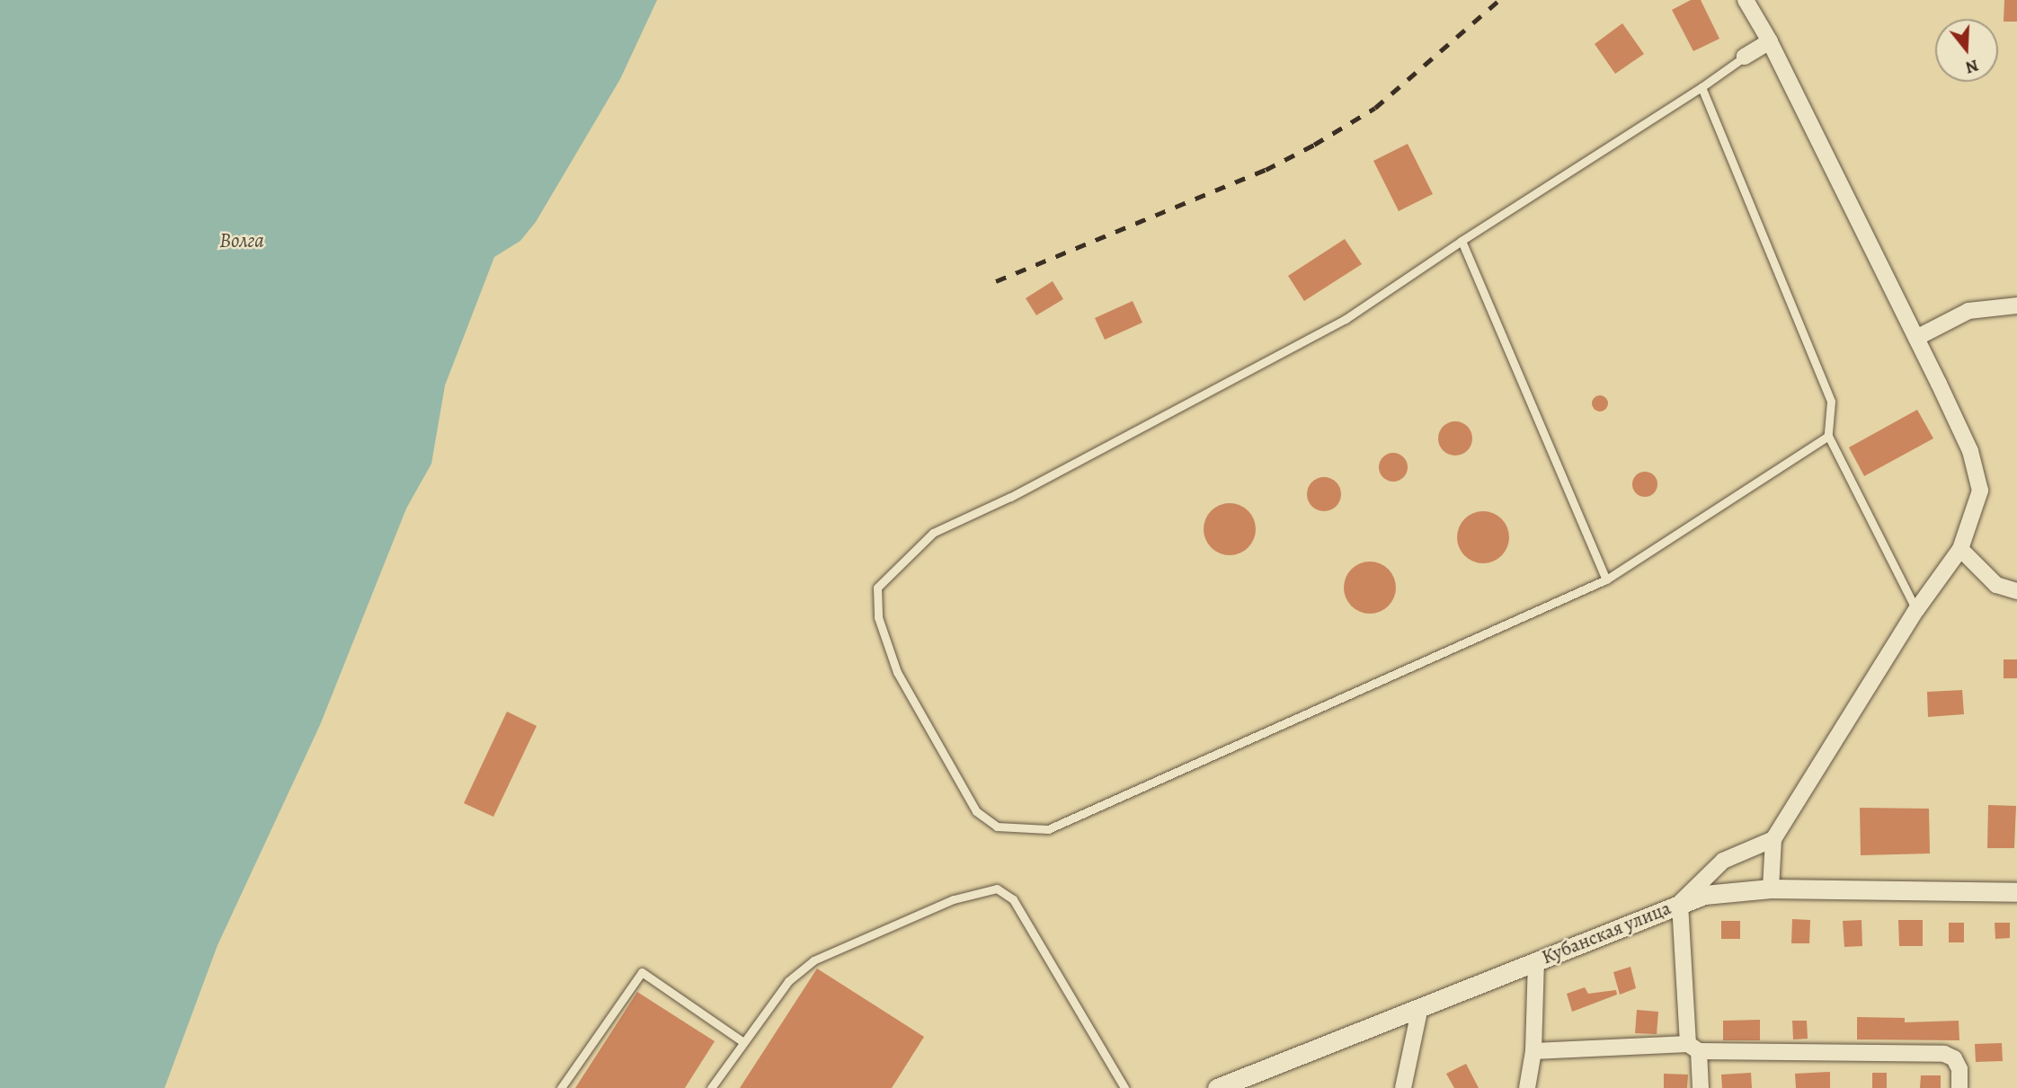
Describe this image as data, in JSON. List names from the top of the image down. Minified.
{"streets":{"street":["Кубанская улица"]},"water":["Волга"],"north":"bottom"}
